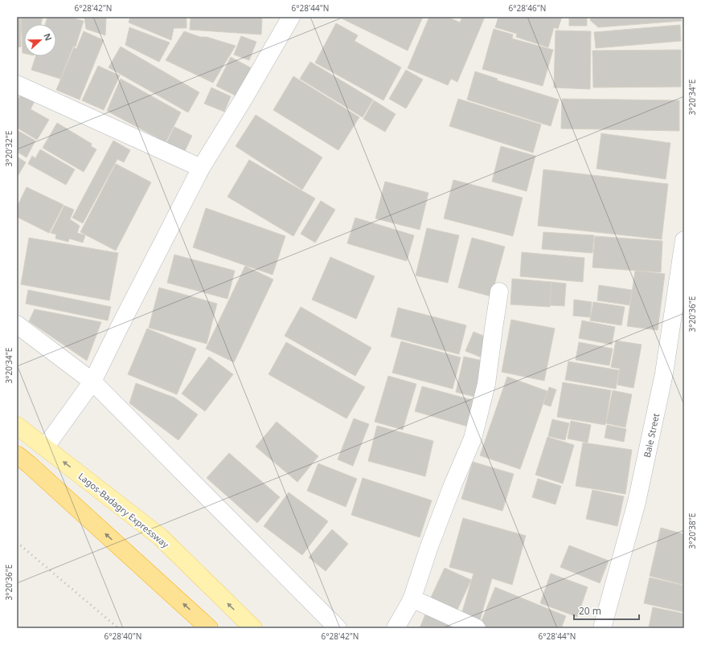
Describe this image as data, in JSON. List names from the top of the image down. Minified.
{"streets":{"main road":["Lagos-Badagry Expressway"],"street":["Bale Street"]},"one_way":["Lagos-Badagry Expressway"],"scale_bar":"20 m","north":"right","coordinates":["6°28'42\"N","6°28'44\"N","6°28'46\"N","3°20'34\"E","3°20'32\"E","3°20'36\"E","3°20'38\"E","6°28'40\"N"]}
